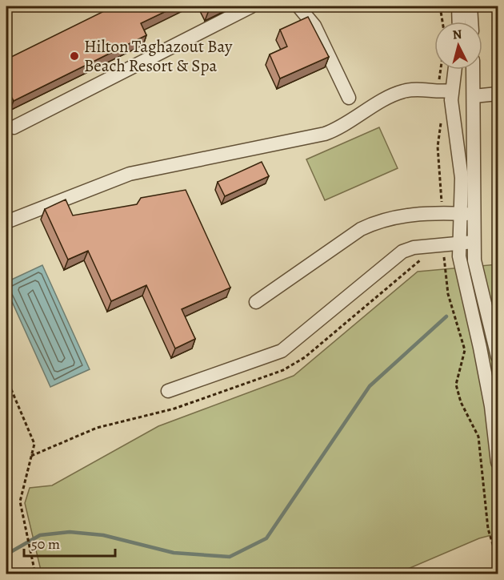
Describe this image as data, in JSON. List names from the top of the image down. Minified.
{"places":["Hilton Taghazout Bay Beach Resort & Spa"],"scale_bar":"50 m","north":"top"}
